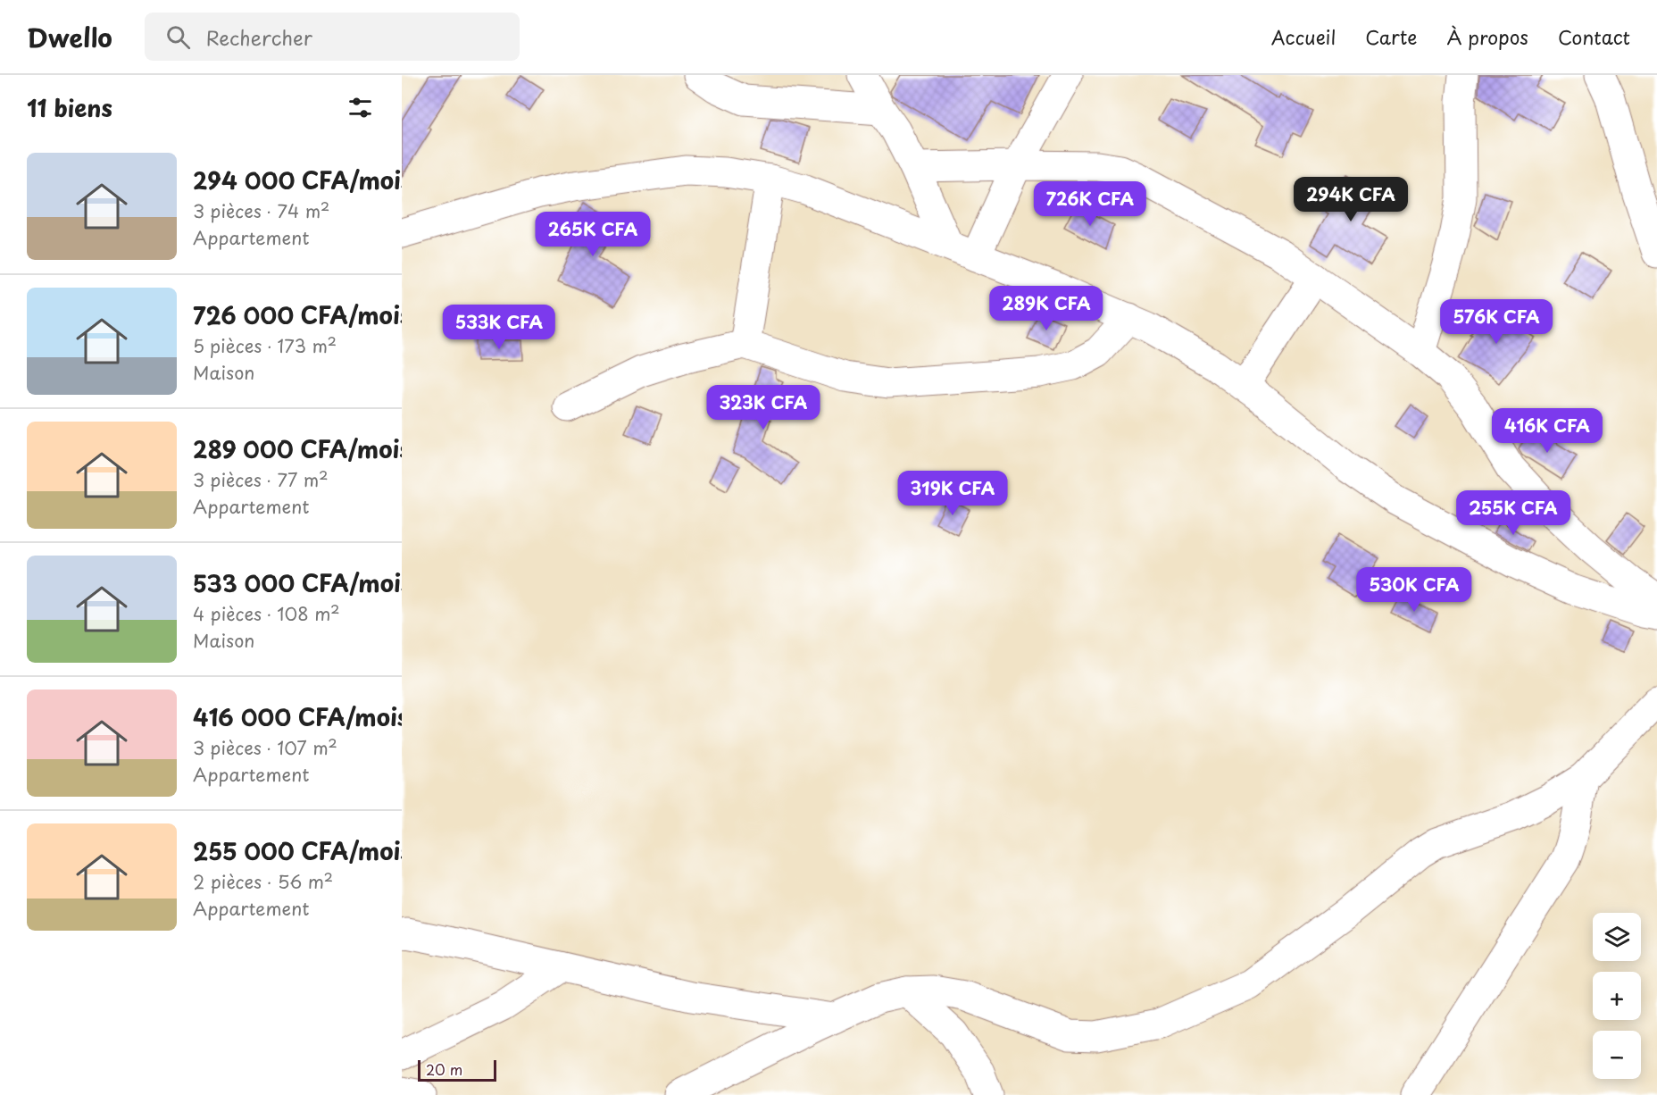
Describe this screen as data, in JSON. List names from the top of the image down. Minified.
{"scale_bar":"20 m","page":{"header":"Dwello","search":"Rechercher","nav":["Accueil","Carte","À propos","Contact"],"heading":"11 biens","list":[{"name":"294 000 CFA/mois","note":"3 pièces · 74 m² · Appartement"},{"name":"726 000 CFA/mois","note":"5 pièces · 173 m² · Maison"},{"name":"289 000 CFA/mois","note":"3 pièces · 77 m² · Appartement"},{"name":"533 000 CFA/mois","note":"4 pièces · 108 m² · Maison"},{"name":"416 000 CFA/mois","note":"3 pièces · 107 m² · Appartement"},{"name":"255 000 CFA/mois","note":"2 pièces · 56 m² · Appartement"}],"price":["294K CFA","726K CFA","265K CFA","289K CFA","576K CFA","533K CFA","323K CFA","416K CFA","319K CFA","255K CFA","530K CFA"],"map_buttons":["+","−"],"scale":"20 m"}}
